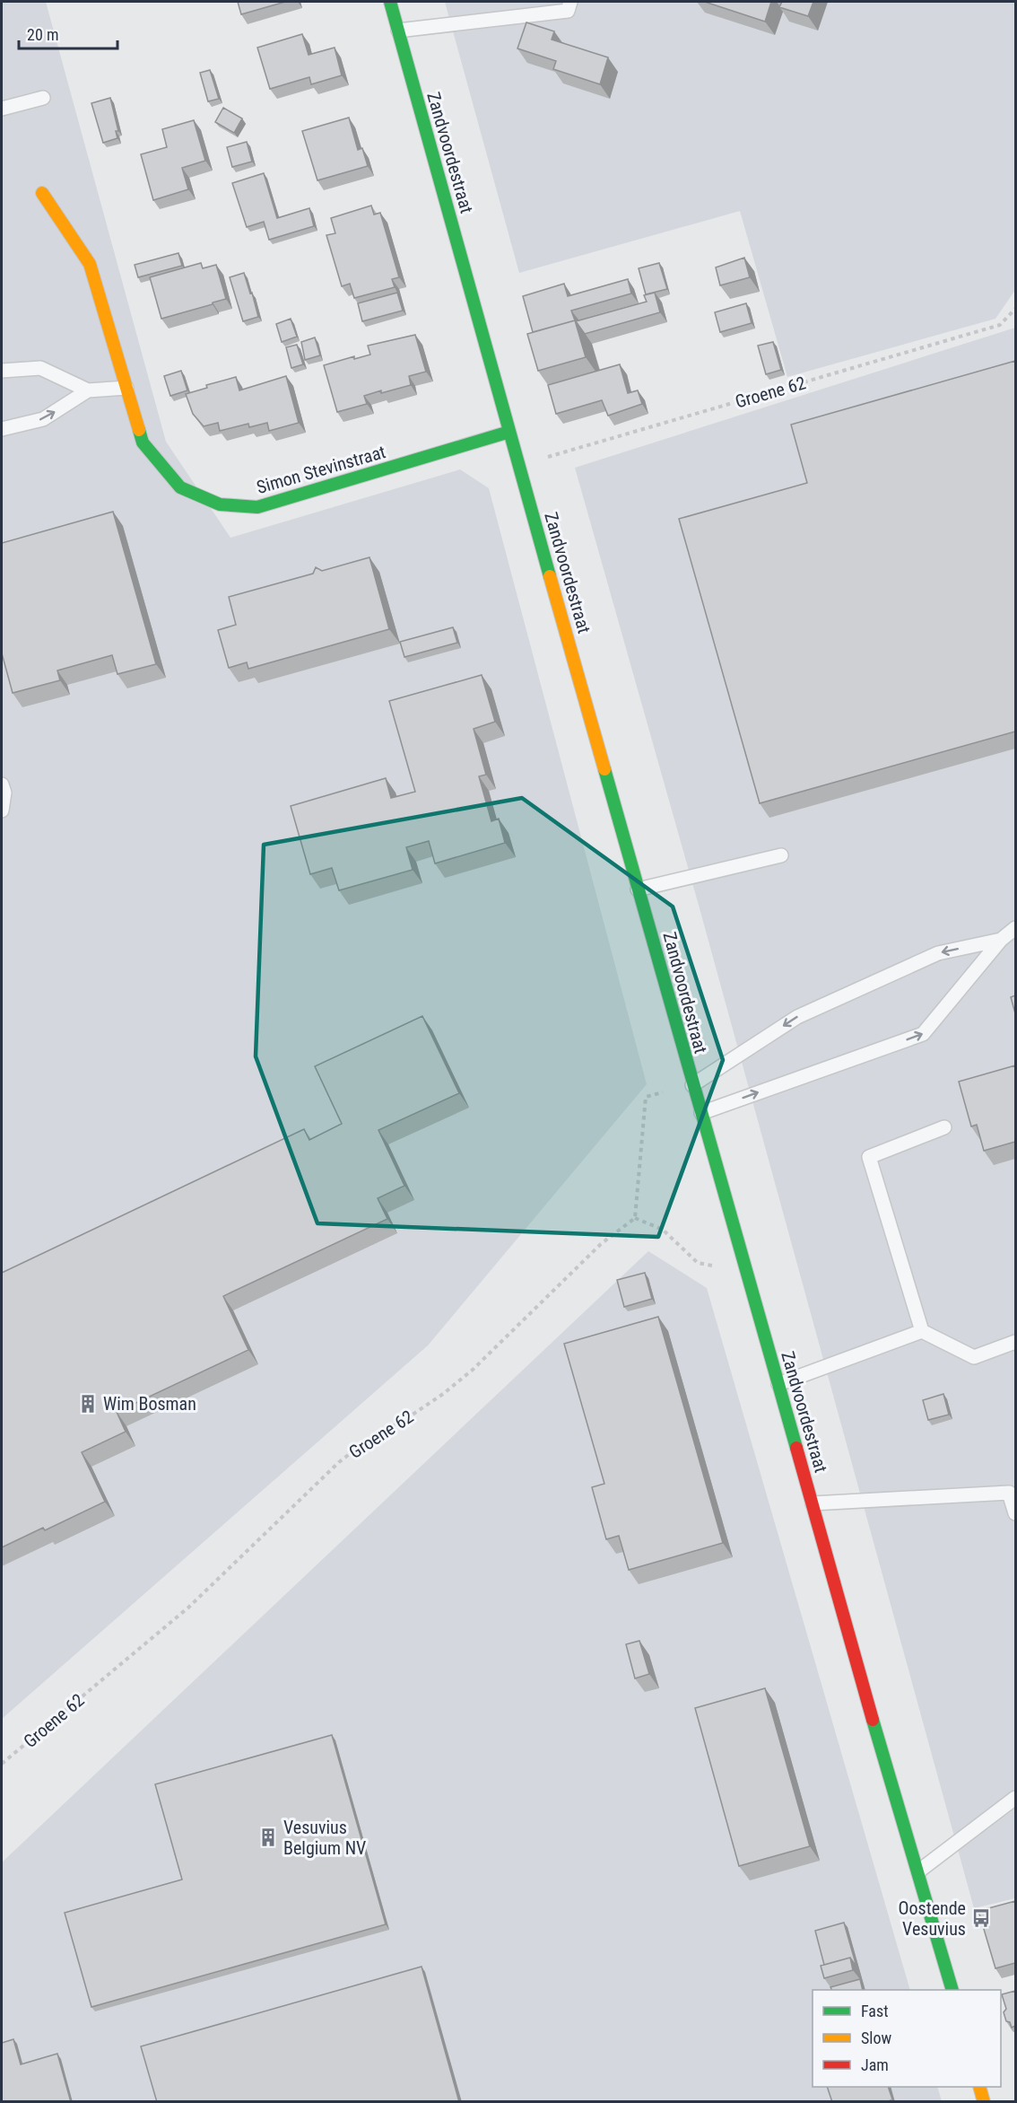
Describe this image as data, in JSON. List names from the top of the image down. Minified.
{"streets":{"main road":["Zandvoordestraat","Simon Stevinstraat"],"path":["Groene 62"]},"crossings":[["Zandvoordestraat","Groene 62"],["Zandvoordestraat","Simon Stevinstraat"]],"places":{"building":["Wim Bosman","Vesuvius Belgium NV"],"bus stop":["Oostende Vesuvius"]},"legend":["Fast","Slow","Jam"],"scale_bar":"20 m"}
